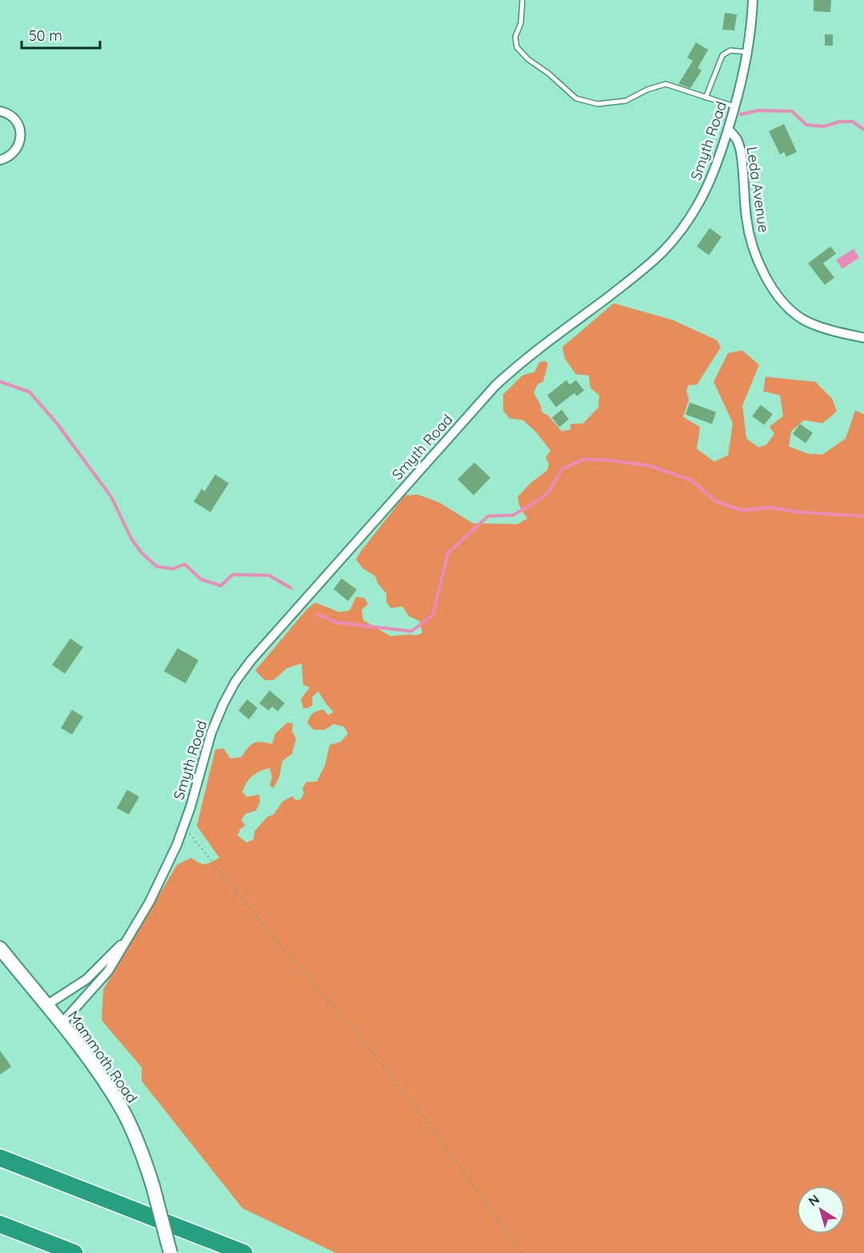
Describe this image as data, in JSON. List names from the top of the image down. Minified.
{"streets":{"main road":["Mammoth Road"],"street":["Smyth Road","Leda Avenue"]},"crossings":[["Smyth Road","Leda Avenue"],["Smyth Road","Mammoth Road"]],"scale_bar":"50 m","north":"top left"}
